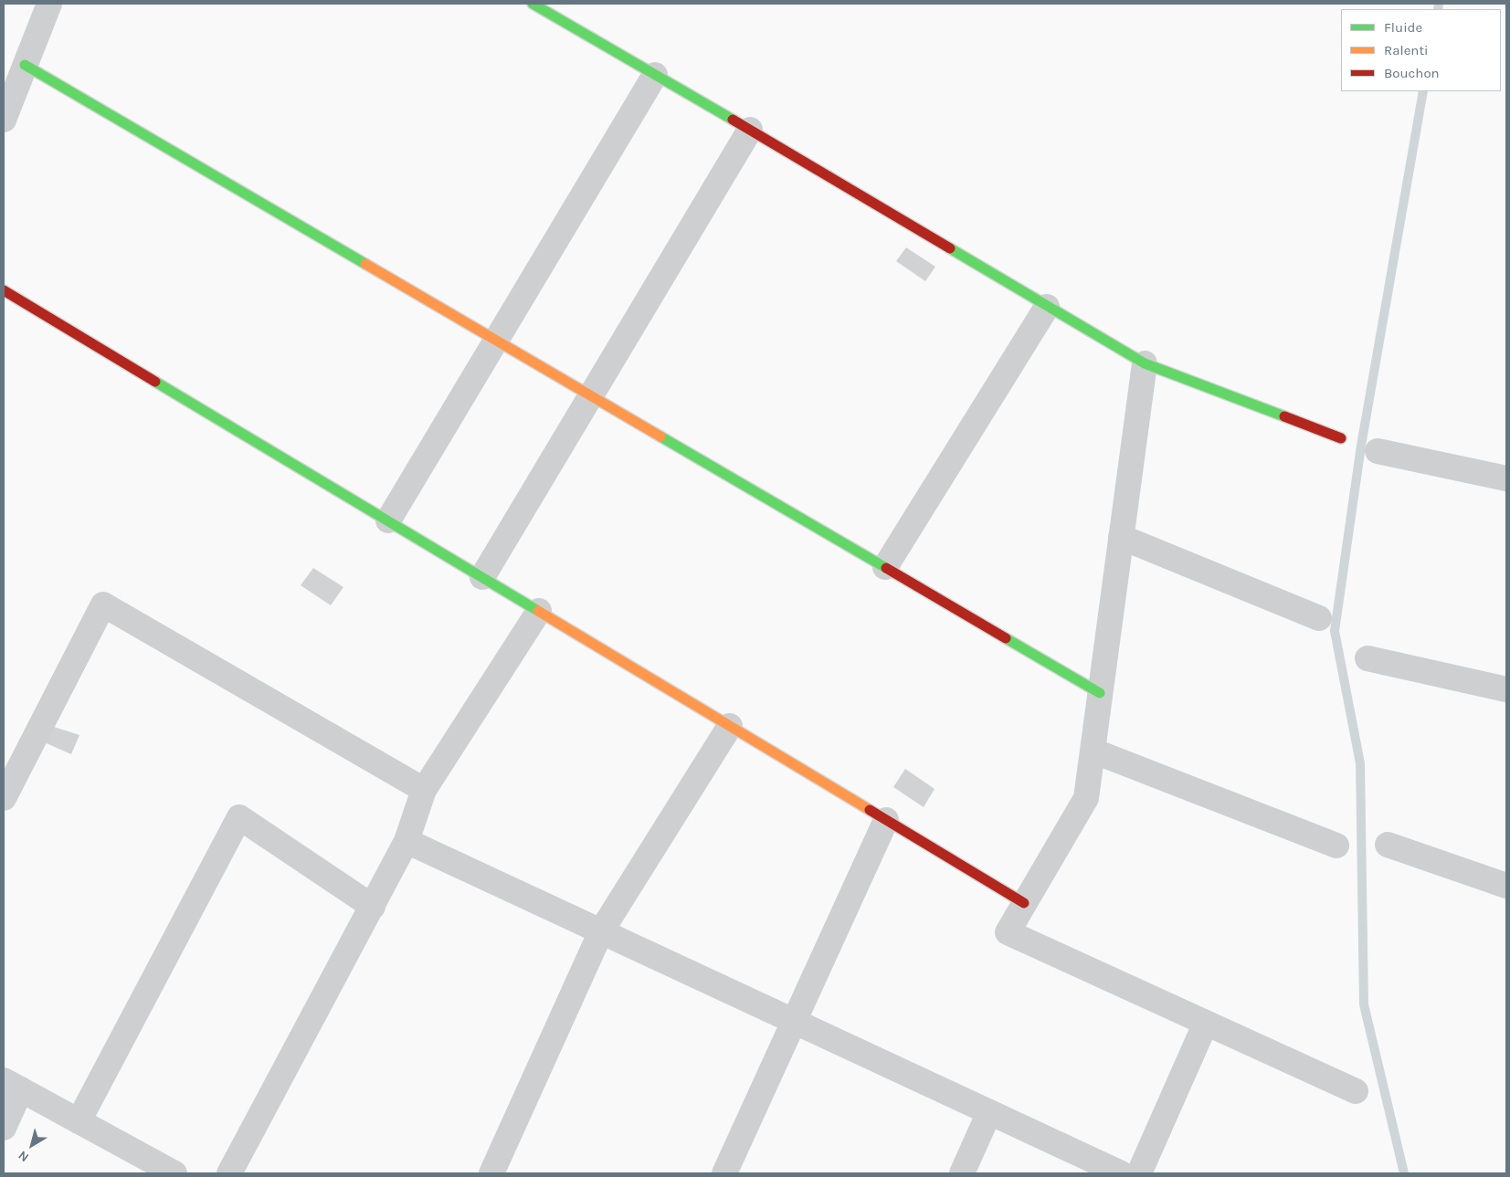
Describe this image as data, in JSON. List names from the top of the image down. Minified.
{"legend":["Fluide","Ralenti","Bouchon"],"north":"bottom left"}
